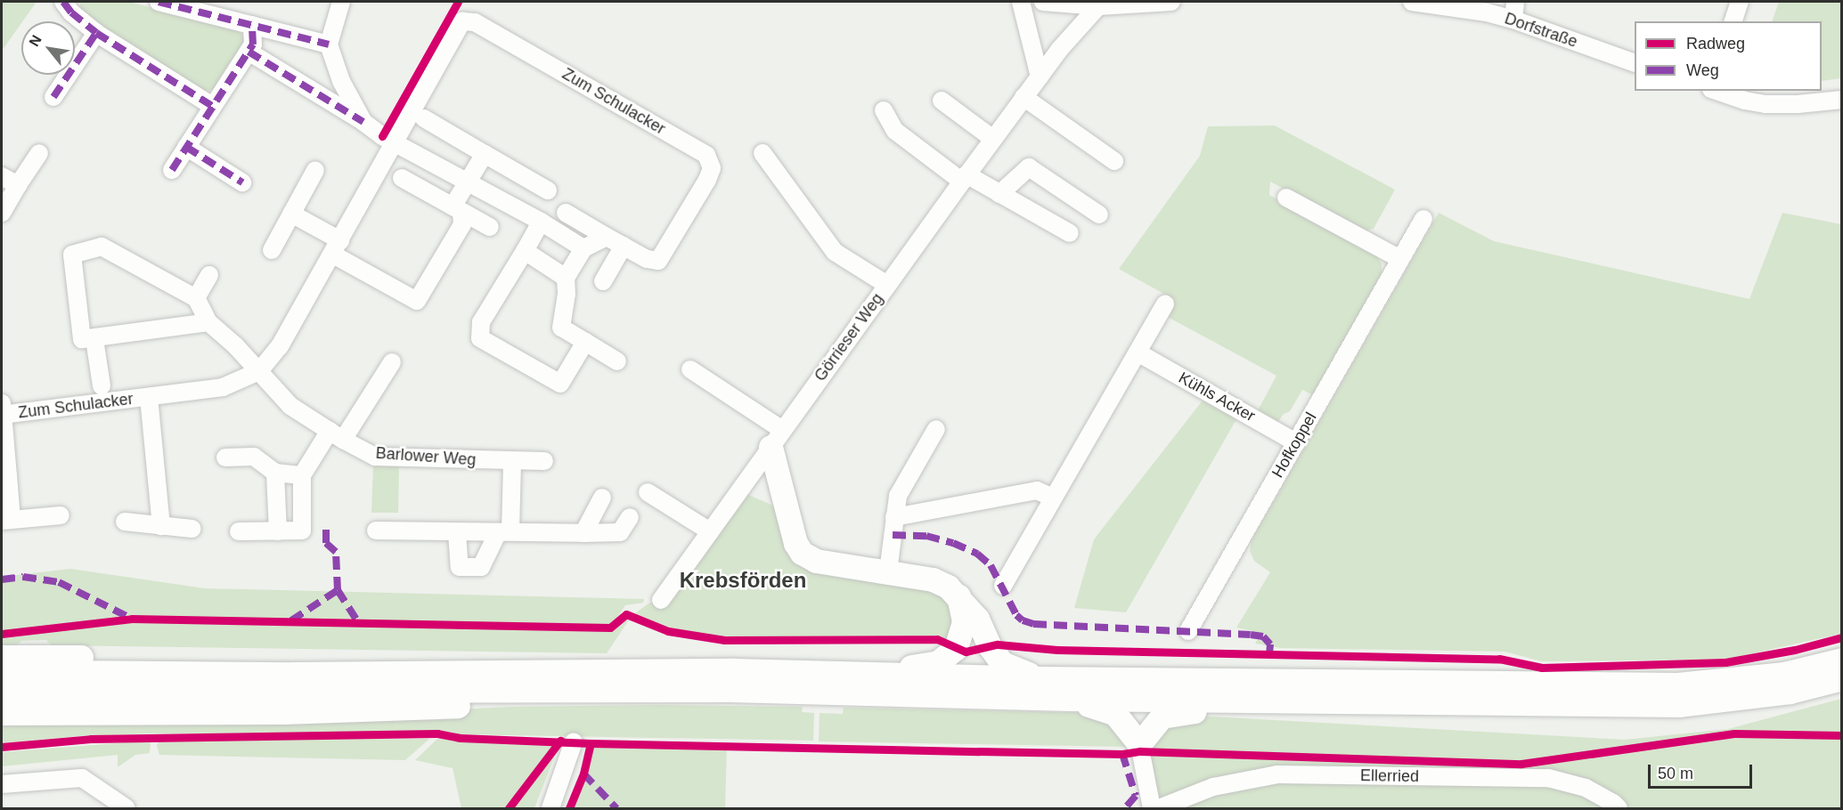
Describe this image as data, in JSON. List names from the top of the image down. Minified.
{"streets":{"street":["Dorfstraße","Zum Schulacker","Görrieser Weg","Kühls Acker","Hofkoppel","Barlower Weg","Ellerried"]},"crossings":[["Zum Schulacker","Barlower Weg"],["Kühls Acker","Hofkoppel"]],"districts":["Krebsförden"],"legend":["Radweg","Weg"],"scale_bar":"50 m","north":"top left"}
